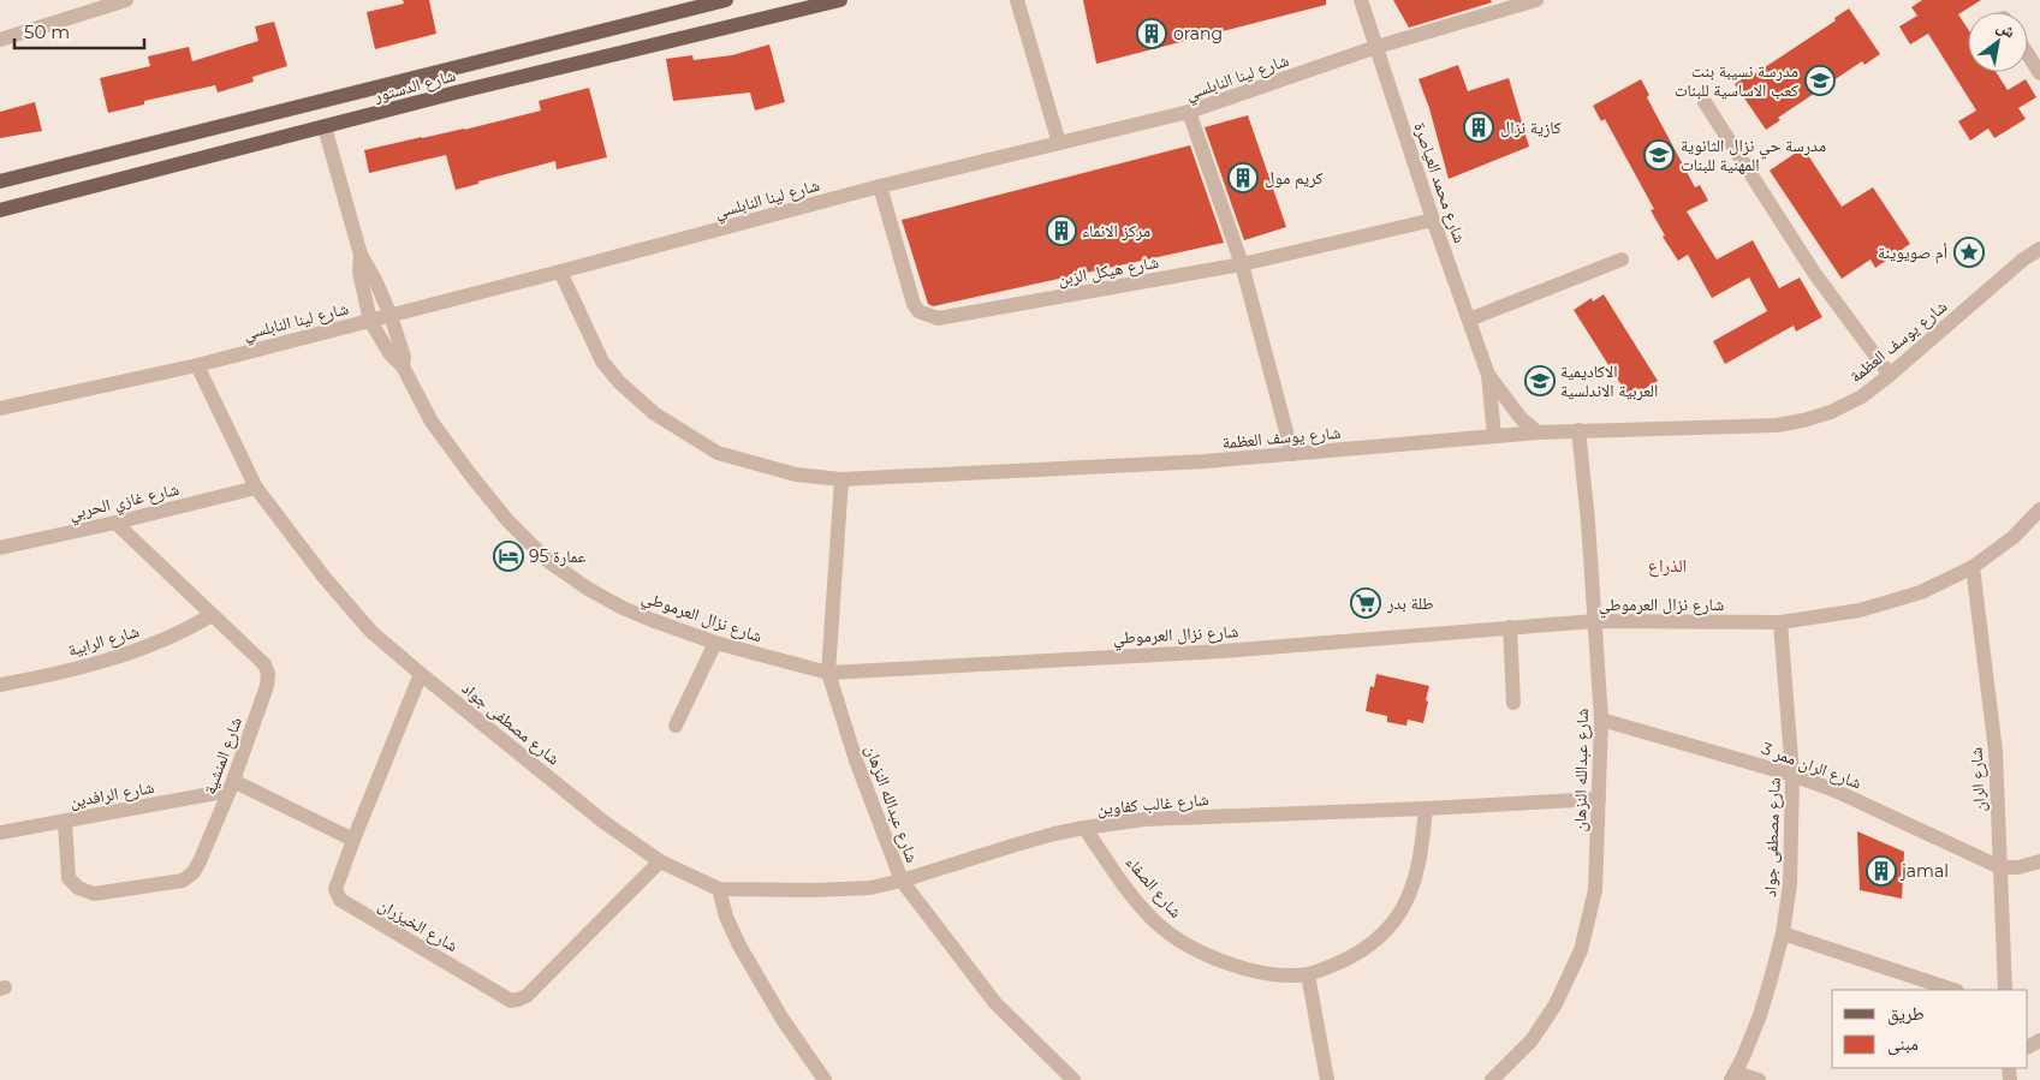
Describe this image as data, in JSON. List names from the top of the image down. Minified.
{"streets":{"main road":["شارع الدستور"],"street":["شارع لينا النابلسي","شارع محمد العياصرة","شارع هيكل الزبن","شارع يوسف العظمة","شارع غازي الحربي","شارع نزال العرموطي","شارع الرابية","شارع مصطفى جواد","شارع المنشية","شارع الران ممر 3","شارع عبدالله النزهان","شارع الران","شارع الرافدين","شارع غالب كفاوين","شارع الصفاء","شارع الخيزران"]},"crossings":[["شارع لينا النابلسي","شارع محمد العياصرة"],["شارع لينا النابلسي","شارع هيكل الزبن"],["شارع لينا النابلسي","شارع يوسف العظمة"],["شارع لينا النابلسي","شارع نزال العرموطي"],["شارع لينا النابلسي","شارع مصطفى جواد"],["شارع الدستور","شارع نزال العرموطي"],["شارع محمد العياصرة","شارع هيكل الزبن"],["شارع محمد العياصرة","شارع يوسف العظمة"],["شارع يوسف العظمة","شارع عبدالله النزهان"],["شارع غازي الحربي","شارع مصطفى جواد"],["شارع غازي الحربي","شارع المنشية"],["شارع نزال العرموطي","شارع مصطفى جواد"],["شارع نزال العرموطي","شارع عبدالله النزهان"],["شارع نزال العرموطي","شارع الران"],["شارع الرابية","شارع المنشية"],["شارع مصطفى جواد","شارع الران ممر 3"],["شارع مصطفى جواد","شارع غالب كفاوين"],["شارع مصطفى جواد","شارع الخيزران"],["شارع المنشية","شارع الرافدين"],["شارع الران ممر 3","شارع عبدالله النزهان"],["شارع الران ممر 3","شارع الران"],["شارع عبدالله النزهان","شارع غالب كفاوين"],["شارع غالب كفاوين","شارع الصفاء"]],"districts":["الذراع"],"places":{"building":["orang","كازية نزال","كريم مول","مركز الانماء","jamal"],"school or university":["مدرسة نسيبة بنت كعب الاساسية للبنات","مدرسة حي نزال الثانوية المهنية للبنات","الاكاديمية العربية الاندلسية"],"place":["أم صويوينة"],"hotel":["عمارة 95"],"supermarket":["طلة بدر"]},"legend":["طريق","مبنى"],"scale_bar":"50 m","north":"top right"}
